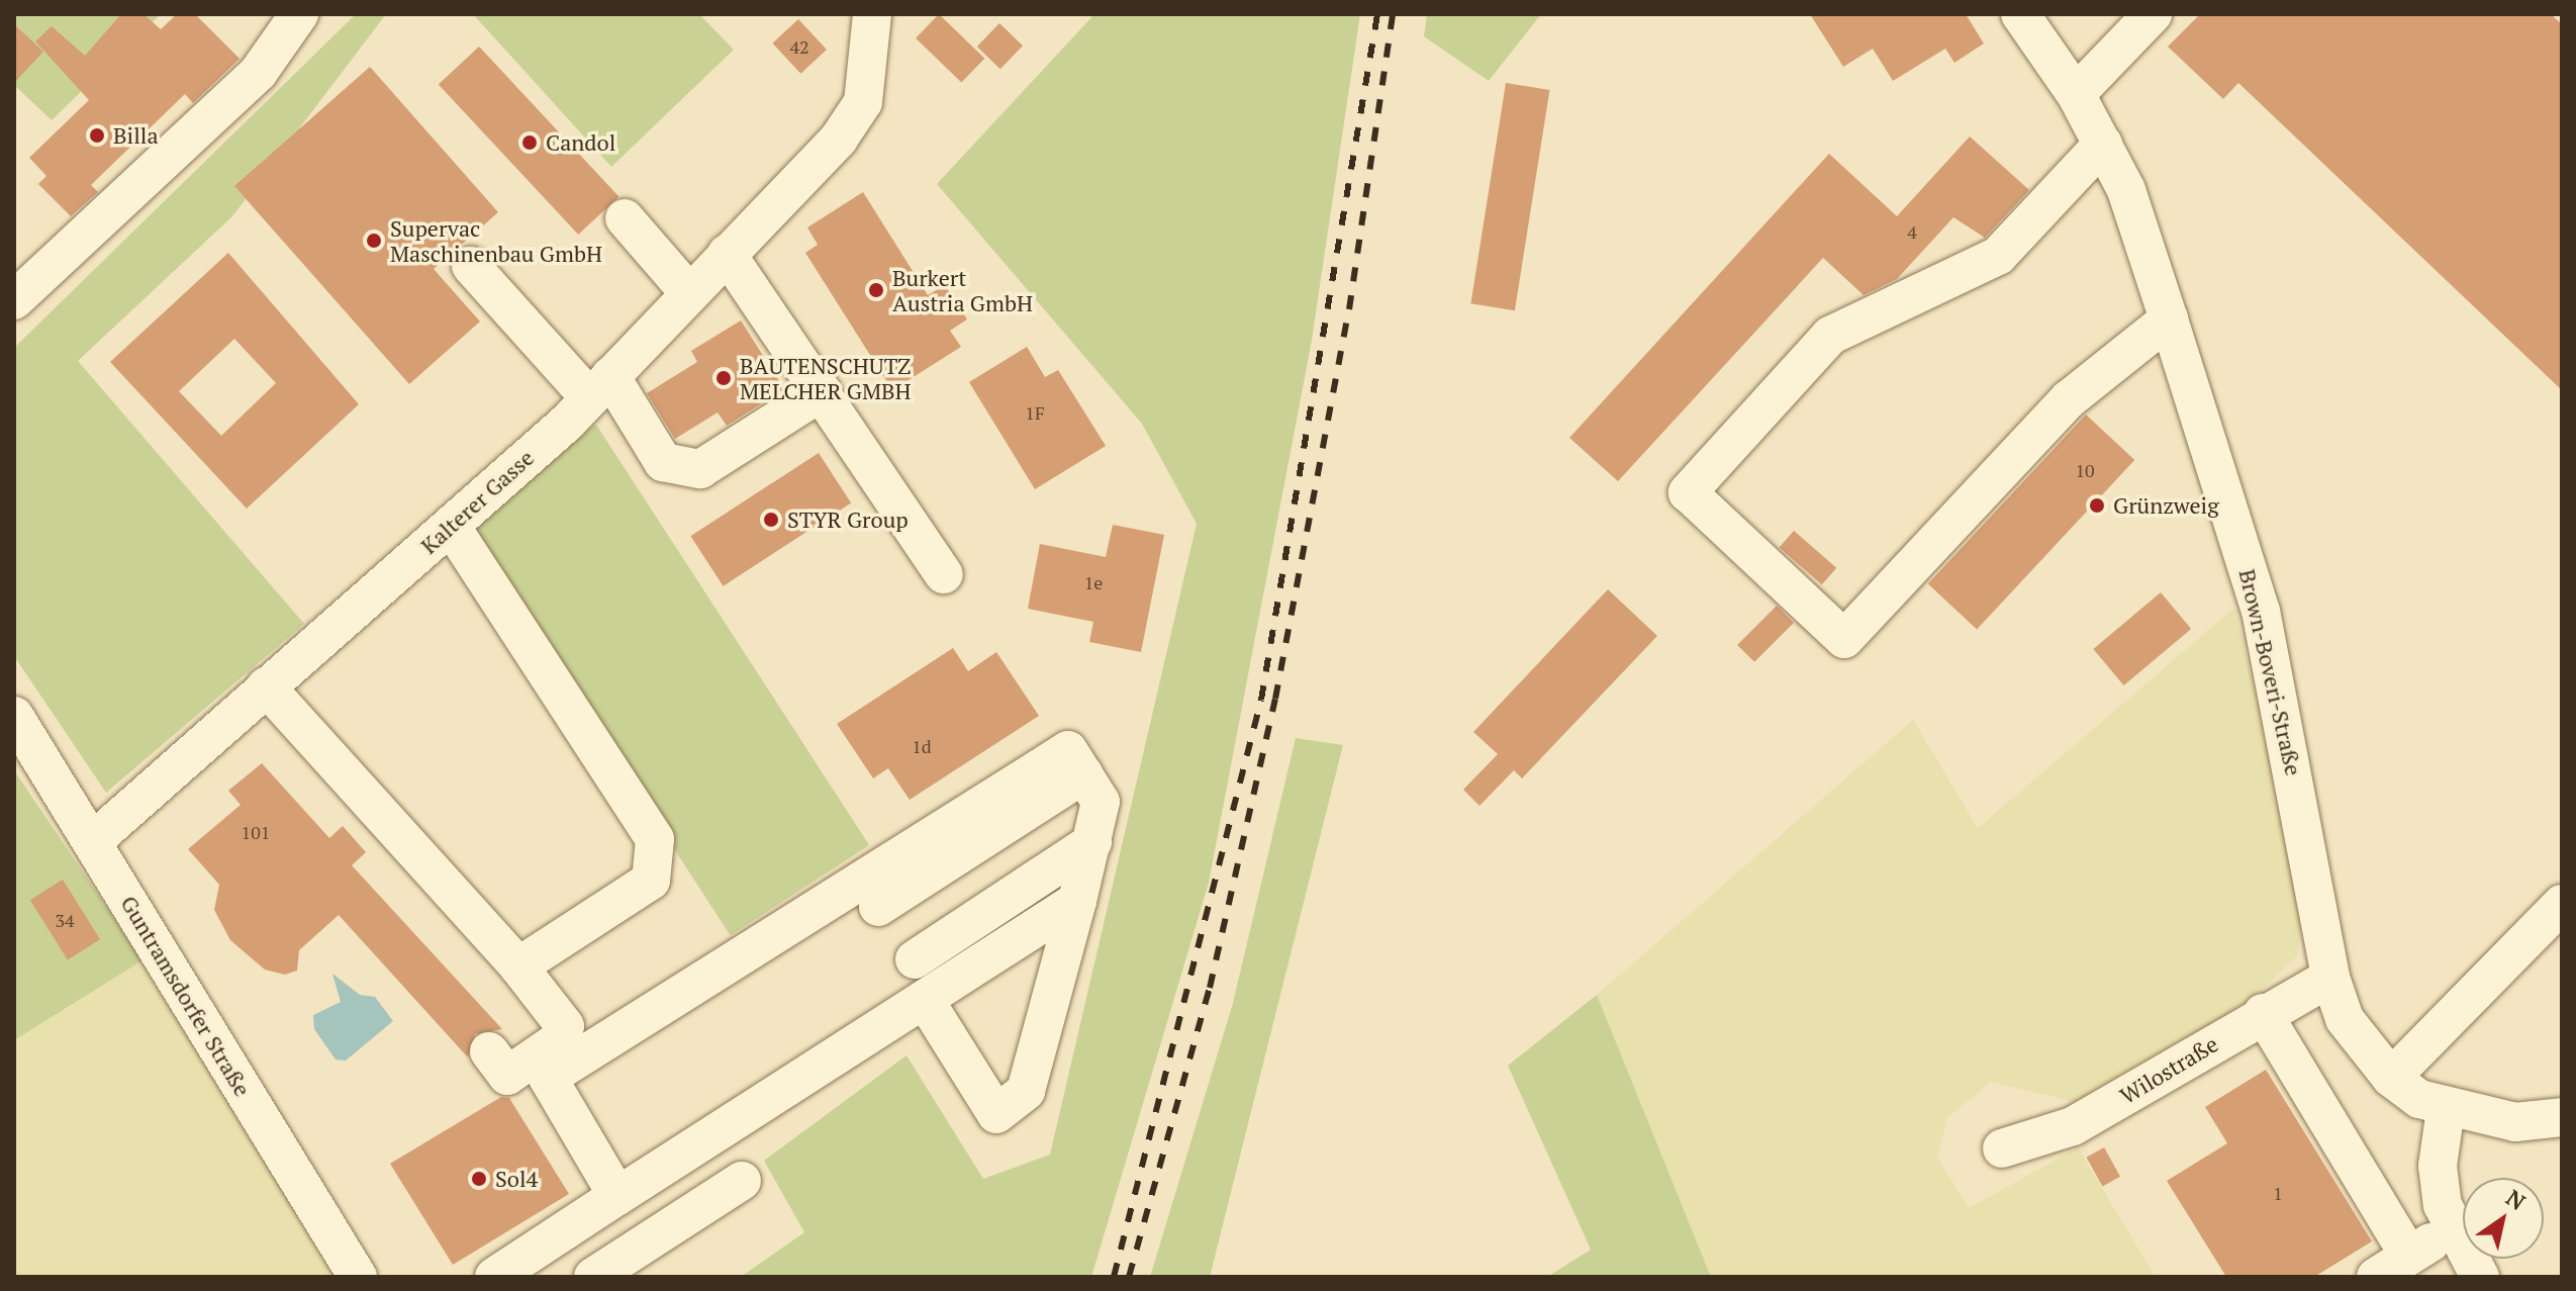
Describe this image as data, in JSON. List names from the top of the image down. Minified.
{"streets":{"street":["Kalterer Gasse","Brown-Boveri-Straße","Guntramsdorfer Straße","Wilostraße"]},"crossings":[["Kalterer Gasse","Guntramsdorfer Straße"],["Brown-Boveri-Straße","Wilostraße"]],"places":["Billa","Candol","Supervac Maschinenbau GmbH","Burkert Austria GmbH","BAUTENSCHUTZ MELCHER GMBH","Grünzweig","STYR Group","Sol4"],"house_numbers":["42","4","1F","10","1e","1d","101","34","1"],"north":"top right"}
